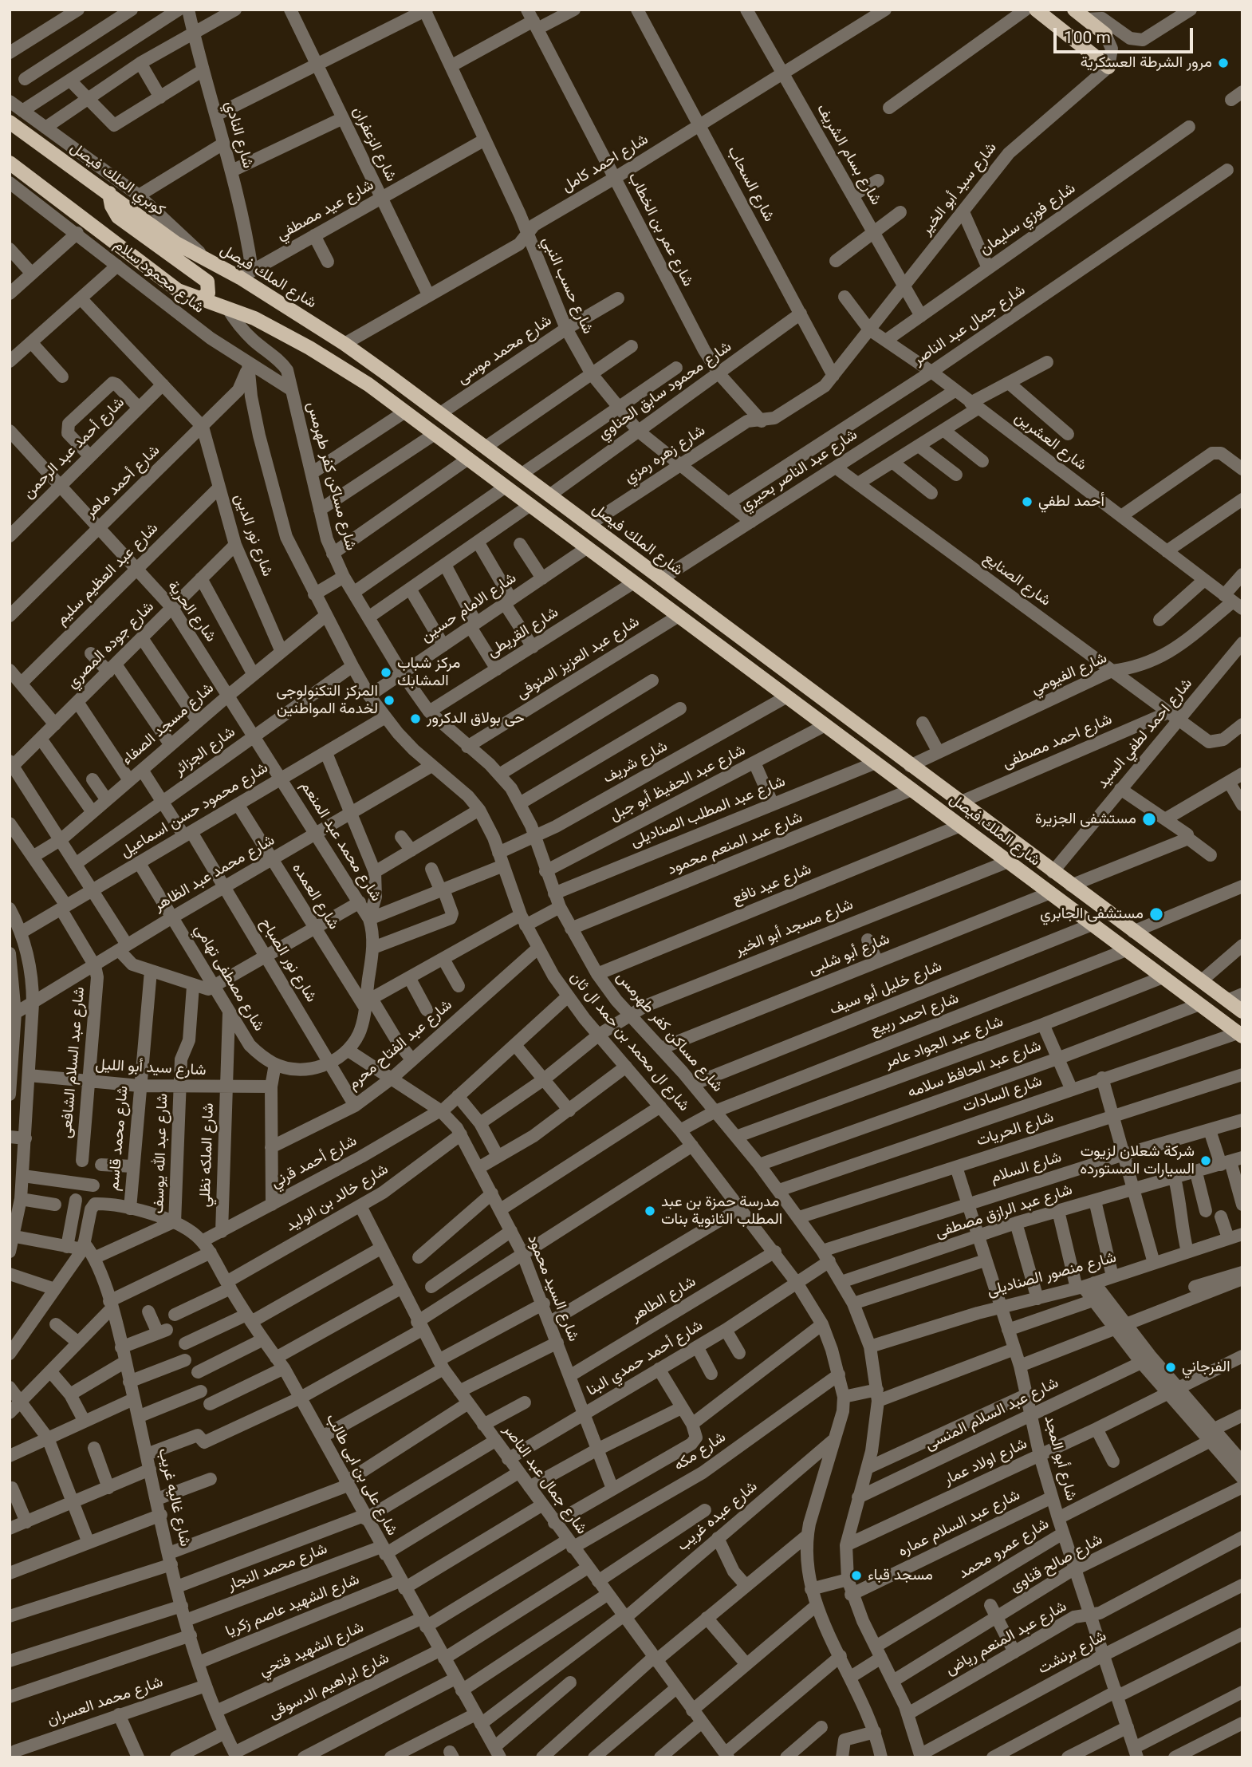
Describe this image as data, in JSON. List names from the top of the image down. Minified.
{"streets":{"main road":["كوبري الملك فيصل","شارع الملك فيصل"],"street":["شارع النادي","شارع الزعفران","شارع بسام الشريف","شارع احمد كامل","شارع السحاب","شارع سيد أبو الخير","شارع عيد مصطفي","شارع فوزي سليمان","شارع عمر بن الخطاب","شارع محمود سلام","شارع حسب النبي","شارع جمال عبد الناصر","شارع محمد موسى","شارع محمود سابق الحناوي","شارع العشرين","شارع أحمد عبد الرحمن","شارع زهره رمزي","شارع عبد الناصر بحيري","شارع مساكن كفر طهرمس","شارع أحمد ماهر","شارع نور الدين","شارع عبد العظيم سليم","شارع الصنايع","شارع الامام حسين","شارع الحرية","شارع القريطى","شارع جوده المصري","شارع عبد العزيز المنوفى","شارع الفيومي","شارع مسجد الصفاء","شارع احمد لطفي السيد","شارع احمد مصطفى","شارع الجزائر","شارع شريف","شارع عبد الحفيظ أبو جبل","شارع محمود حسن اسماعيل","شارع عبد المطلب الصناديلى","شارع محمد عبد المنعم","شارع عبد المنعم محمود","شارع محمد عبد الظاهر","شارع عيد نافع","شارع العمده","شارع مسجد أبو الخير","شارع أبو شلبى","شارع نور الصباح","شارع مصطفى تهامي","شارع خليل أبو سيف","شارع احمد ربيع","شارع ال محمد بن حمد ال ثان","شارع عبد الجواد عامر","شارع عبد الفتاح محرم","شارع عبد السلام الشافعى","شارع سيد أبو الليل","شارع عبد الحافظ سلامه","شارع السادات","شارع الحريات","شارع محمد قاسم","شارع عبد الله يوسف","شارع الملكه نظلي","شارع أحمد قرني","شارع السلام","شارع خالد بن الوليد","شارع عبد الرازق مصطفى","شارع منصور الصناديلى","شارع السيد محمود","شارع الطاهر","شارع أحمد حمدي البنا","شارع عبد السلام المنسى","شارع مكه","شارع أبو المجد","شارع اولاد عمار","شارع على بن ابى طالب","شارع غاليه غريب","شارع عبده غريب","شارع عبد السلام عماره","شارع عمرو محمد","شارع صالح قناوى","شارع محمد النجار","شارع الشهيد عاصم زكريا","شارع عبد المنعم رياض","شارع الشهيد فتحي","شارع برنشت","شارع ابراهيم الدسوقى","شارع محمد العسران"]},"crossings":[["شارع النادي","شارع عيد مصطفي"],["شارع النادي","شارع الملك فيصل"],["شارع الزعفران","شارع احمد كامل"],["شارع الزعفران","شارع عيد مصطفي"],["شارع بسام الشريف","شارع احمد كامل"],["شارع بسام الشريف","شارع سيد أبو الخير"],["شارع بسام الشريف","شارع فوزي سليمان"],["شارع احمد كامل","شارع السحاب"],["شارع احمد كامل","شارع عمر بن الخطاب"],["شارع احمد كامل","شارع الملك فيصل"],["شارع احمد كامل","شارع حسب النبي"],["كوبري الملك فيصل","شارع الملك فيصل"],["شارع السحاب","شارع سيد أبو الخير"],["شارع السحاب","شارع محمود سابق الحناوي"],["شارع السحاب","شارع زهره رمزي"],["شارع سيد أبو الخير","شارع العشرين"],["شارع سيد أبو الخير","شارع زهره رمزي"],["شارع عيد مصطفي","شارع الملك فيصل"],["شارع عيد مصطفي","شارع حسب النبي"],["شارع فوزي سليمان","شارع العشرين"],["شارع عمر بن الخطاب","شارع محمود سابق الحناوي"],["شارع عمر بن الخطاب","شارع زهره رمزي"],["شارع محمود سلام","شارع مساكن كفر طهرمس"],["شارع محمود سلام","شارع أحمد ماهر"],["شارع محمود سلام","شارع ال محمد بن حمد ال ثان"],["شارع الملك فيصل","شارع محمد موسى"],["شارع الملك فيصل","شارع محمود سابق الحناوي"],["شارع الملك فيصل","شارع زهره رمزي"],["شارع الملك فيصل","شارع عبد الناصر بحيري"],["شارع الملك فيصل","شارع مساكن كفر طهرمس"],["شارع الملك فيصل","شارع الامام حسين"],["شارع الملك فيصل","شارع القريطى"],["شارع الملك فيصل","شارع عبد العزيز المنوفى"],["شارع الملك فيصل","شارع الفيومي"],["شارع الملك فيصل","شارع احمد لطفي السيد"],["شارع الملك فيصل","شارع احمد مصطفى"],["شارع الملك فيصل","شارع شريف"],["شارع الملك فيصل","شارع عبد الحفيظ أبو جبل"],["شارع الملك فيصل","شارع عبد المطلب الصناديلى"],["شارع الملك فيصل","شارع عبد المنعم محمود"],["شارع الملك فيصل","شارع عيد نافع"],["شارع الملك فيصل","شارع مسجد أبو الخير"],["شارع الملك فيصل","شارع أبو شلبى"],["شارع الملك فيصل","شارع خليل أبو سيف"],["شارع الملك فيصل","شارع احمد ربيع"],["شارع الملك فيصل","شارع عبد الجواد عامر"],["شارع الملك فيصل","شارع عبد الحافظ سلامه"],["شارع الملك فيصل","شارع السادات"],["شارع حسب النبي","شارع جمال عبد الناصر"],["شارع حسب النبي","شارع محمد موسى"],["شارع حسب النبي","شارع محمود سابق الحناوي"],["شارع حسب النبي","شارع زهره رمزي"],["شارع حسب النبي","شارع عبد الناصر بحيري"],["شارع جمال عبد الناصر","شارع العشرين"],["شارع جمال عبد الناصر","شارع خالد بن الوليد"],["شارع جمال عبد الناصر","شارع أحمد حمدي البنا"],["شارع جمال عبد الناصر","شارع مكه"],["شارع جمال عبد الناصر","شارع عبده غريب"],["شارع جمال عبد الناصر","شارع محمد النجار"],["شارع جمال عبد الناصر","شارع الشهيد عاصم زكريا"],["شارع جمال عبد الناصر","شارع ابراهيم الدسوقى"],["شارع العشرين","شارع عبد الناصر بحيري"],["شارع العشرين","شارع الفيومي"],["شارع أحمد عبد الرحمن","شارع الحرية"],["شارع عبد الناصر بحيري","شارع الصنايع"],["شارع مساكن كفر طهرمس","شارع الامام حسين"],["شارع مساكن كفر طهرمس","شارع القريطى"],["شارع مساكن كفر طهرمس","شارع عبد العزيز المنوفى"],["شارع مساكن كفر طهرمس","شارع شريف"],["شارع مساكن كفر طهرمس","شارع عبد الحفيظ أبو جبل"],["شارع مساكن كفر طهرمس","شارع عبد المطلب الصناديلى"],["شارع مساكن كفر طهرمس","شارع عبد المنعم محمود"],["شارع مساكن كفر طهرمس","شارع عيد نافع"],["شارع مساكن كفر طهرمس","شارع مسجد أبو الخير"],["شارع مساكن كفر طهرمس","شارع أبو شلبى"],["شارع مساكن كفر طهرمس","شارع خليل أبو سيف"],["شارع مساكن كفر طهرمس","شارع احمد ربيع"],["شارع مساكن كفر طهرمس","شارع عبد الجواد عامر"],["شارع مساكن كفر طهرمس","شارع عبد الحافظ سلامه"],["شارع مساكن كفر طهرمس","شارع السادات"],["شارع مساكن كفر طهرمس","شارع الحريات"],["شارع مساكن كفر طهرمس","شارع السلام"],["شارع مساكن كفر طهرمس","شارع عبد الرازق مصطفى"],["شارع مساكن كفر طهرمس","شارع منصور الصناديلى"],["شارع مساكن كفر طهرمس","شارع أحمد حمدي البنا"],["شارع مساكن كفر طهرمس","شارع عبد السلام المنسى"],["شارع مساكن كفر طهرمس","شارع اولاد عمار"],["شارع مساكن كفر طهرمس","شارع عبد السلام عماره"],["شارع مساكن كفر طهرمس","شارع عمرو محمد"],["شارع مساكن كفر طهرمس","شارع صالح قناوى"],["شارع مساكن كفر طهرمس","شارع عبد المنعم رياض"],["شارع مساكن كفر طهرمس","شارع برنشت"],["شارع أحمد ماهر","شارع نور الدين"],["شارع أحمد ماهر","شارع الحرية"],["شارع أحمد ماهر","شارع ال محمد بن حمد ال ثان"],["شارع نور الدين","شارع عبد العظيم سليم"],["شارع نور الدين","شارع جوده المصري"],["شارع نور الدين","شارع مسجد الصفاء"],["شارع عبد العظيم سليم","شارع الحرية"],["شارع الصنايع","شارع الفيومي"],["شارع الصنايع","شارع احمد لطفي السيد"],["شارع الصنايع","شارع احمد مصطفى"],["شارع الامام حسين","شارع ال محمد بن حمد ال ثان"],["شارع الحرية","شارع جوده المصري"],["شارع الحرية","شارع مسجد الصفاء"],["شارع الحرية","شارع محمد عبد المنعم"],["شارع مسجد الصفاء","شارع محمد عبد المنعم"],["شارع مسجد الصفاء","شارع نور الصباح"],["شارع مسجد الصفاء","شارع ال محمد بن حمد ال ثان"],["شارع مسجد الصفاء","شارع عبد السلام الشافعى"],["شارع احمد لطفي السيد","شارع احمد مصطفى"],["شارع الجزائر","شارع محمد عبد المنعم"],["شارع الجزائر","شارع نور الصباح"],["شارع الجزائر","شارع ال محمد بن حمد ال ثان"],["شارع شريف","شارع ال محمد بن حمد ال ثان"],["شارع محمود حسن اسماعيل","شارع محمد عبد المنعم"],["شارع محمود حسن اسماعيل","شارع العمده"],["شارع محمود حسن اسماعيل","شارع نور الصباح"],["شارع محمود حسن اسماعيل","شارع مصطفى تهامي"],["شارع محمود حسن اسماعيل","شارع ال محمد بن حمد ال ثان"],["شارع محمود حسن اسماعيل","شارع عبد السلام الشافعى"],["شارع محمد عبد المنعم","شارع محمد عبد الظاهر"],["شارع محمد عبد المنعم","شارع العمده"],["شارع محمد عبد المنعم","شارع مصطفى تهامي"],["شارع محمد عبد المنعم","شارع السيد محمود"],["شارع محمد عبد الظاهر","شارع العمده"],["شارع محمد عبد الظاهر","شارع نور الصباح"],["شارع محمد عبد الظاهر","شارع مصطفى تهامي"],["شارع محمد عبد الظاهر","شارع ال محمد بن حمد ال ثان"],["شارع محمد عبد الظاهر","شارع عبد السلام الشافعى"],["شارع العمده","شارع عبد الفتاح محرم"],["شارع مسجد أبو الخير","شارع ال محمد بن حمد ال ثان"],["شارع نور الصباح","شارع مصطفى تهامي"],["شارع نور الصباح","شارع عبد الفتاح محرم"],["شارع مصطفى تهامي","شارع الملكه نظلي"],["شارع مصطفى تهامي","شارع السيد محمود"],["شارع احمد ربيع","شارع ال محمد بن حمد ال ثان"],["شارع ال محمد بن حمد ال ثان","شارع عبد الفتاح محرم"],["شارع ال محمد بن حمد ال ثان","شارع أحمد قرني"],["شارع ال محمد بن حمد ال ثان","شارع الطاهر"],["شارع ال محمد بن حمد ال ثان","شارع أحمد حمدي البنا"],["شارع ال محمد بن حمد ال ثان","شارع مكه"],["شارع ال محمد بن حمد ال ثان","شارع عبده غريب"],["شارع ال محمد بن حمد ال ثان","شارع عمرو محمد"],["شارع عبد الفتاح محرم","شارع السيد محمود"],["شارع عبد السلام الشافعى","شارع سيد أبو الليل"],["شارع سيد أبو الليل","شارع محمد قاسم"],["شارع سيد أبو الليل","شارع عبد الله يوسف"],["شارع سيد أبو الليل","شارع الملكه نظلي"],["شارع الحريات","شارع أبو المجد"],["شارع محمد قاسم","شارع على بن ابى طالب"],["شارع عبد الله يوسف","شارع على بن ابى طالب"],["شارع الملكه نظلي","شارع أحمد قرني"],["شارع أحمد قرني","شارع السيد محمود"],["شارع أحمد قرني","شارع على بن ابى طالب"],["شارع السلام","شارع أحمد حمدي البنا"],["شارع السلام","شارع أبو المجد"],["شارع خالد بن الوليد","شارع السيد محمود"],["شارع خالد بن الوليد","شارع على بن ابى طالب"],["شارع عبد الرازق مصطفى","شارع أبو المجد"],["شارع منصور الصناديلى","شارع أبو المجد"],["شارع السيد محمود","شارع الطاهر"],["شارع السيد محمود","شارع أحمد حمدي البنا"],["شارع عبد السلام المنسى","شارع أبو المجد"],["شارع مكه","شارع على بن ابى طالب"],["شارع مكه","شارع الشهيد فتحي"],["شارع أبو المجد","شارع اولاد عمار"],["شارع أبو المجد","شارع عبد السلام عماره"],["شارع أبو المجد","شارع عمرو محمد"],["شارع أبو المجد","شارع صالح قناوى"],["شارع أبو المجد","شارع عبد المنعم رياض"],["شارع أبو المجد","شارع برنشت"],["شارع على بن ابى طالب","شارع غاليه غريب"],["شارع على بن ابى طالب","شارع عبده غريب"],["شارع على بن ابى طالب","شارع محمد النجار"],["شارع على بن ابى طالب","شارع الشهيد عاصم زكريا"],["شارع على بن ابى طالب","شارع الشهيد فتحي"],["شارع على بن ابى طالب","شارع ابراهيم الدسوقى"],["شارع غاليه غريب","شارع محمد النجار"],["شارع غاليه غريب","شارع الشهيد عاصم زكريا"],["شارع غاليه غريب","شارع الشهيد فتحي"],["شارع غاليه غريب","شارع ابراهيم الدسوقى"],["شارع غاليه غريب","شارع محمد العسران"]],"places":["مرور الشرطة العسكرية","أحمد لطفي","مركز شباب المشابك","المركز التكنولوجى لخدمة المواطنين","حى بولاق الدكرور","مستشفى الجزيرة","مستشفى الجابري","شركة شعلان لزيوت السيارات المستورده","مدرسة حمزة بن عبد المطلب الثانوية بنات","الفرجاني","مسجد قباء"],"scale_bar":"100 m"}
